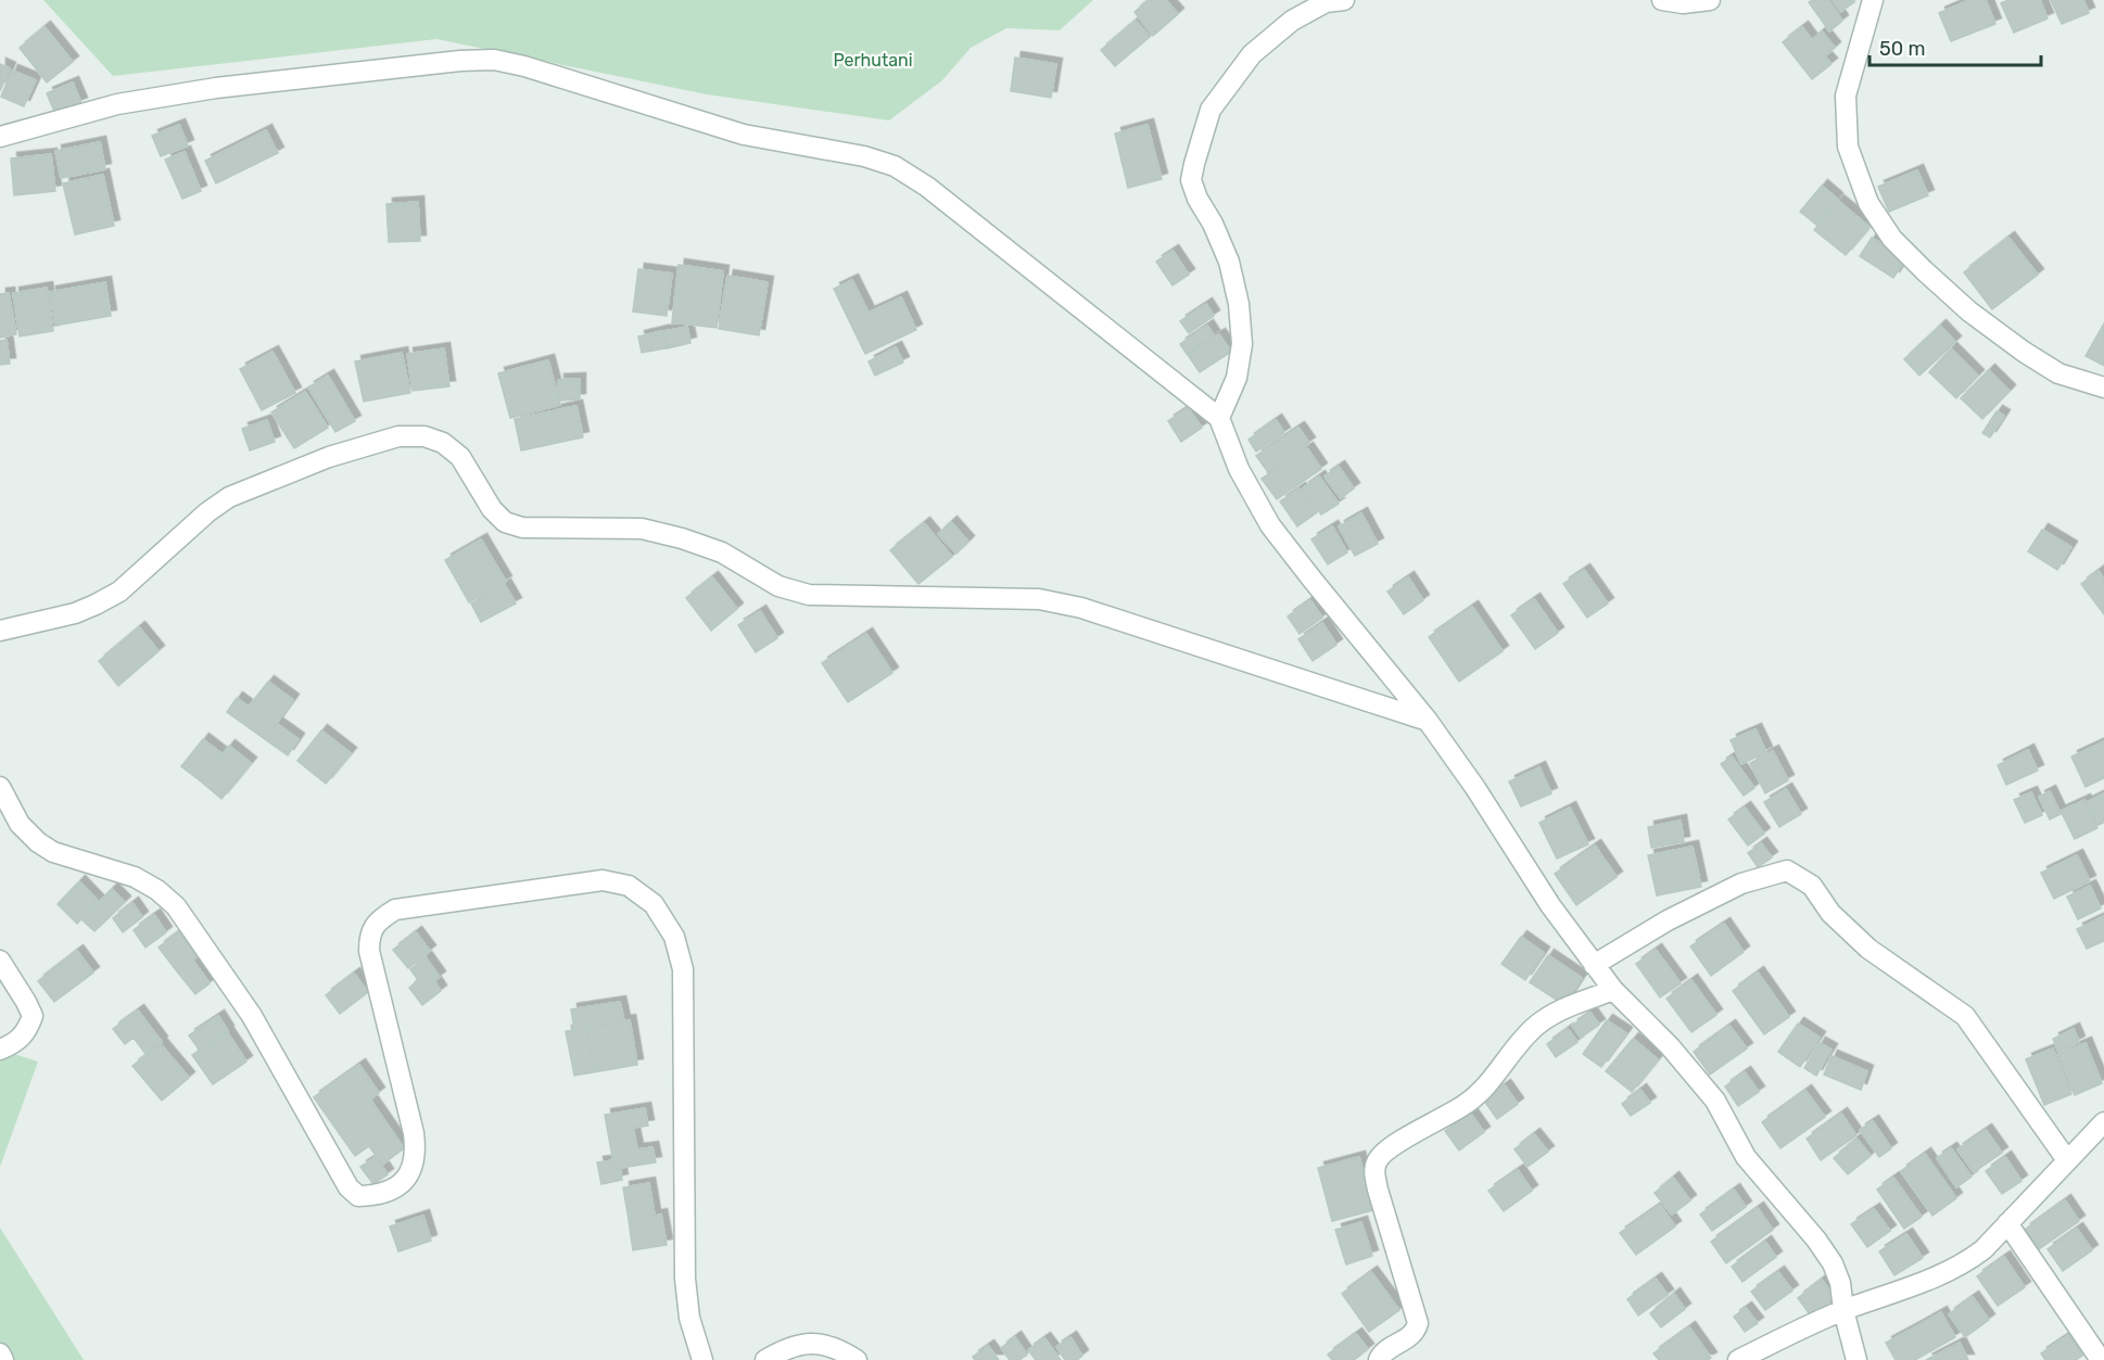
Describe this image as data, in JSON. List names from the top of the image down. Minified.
{"parks":["Perhutani"],"scale_bar":"50 m"}
